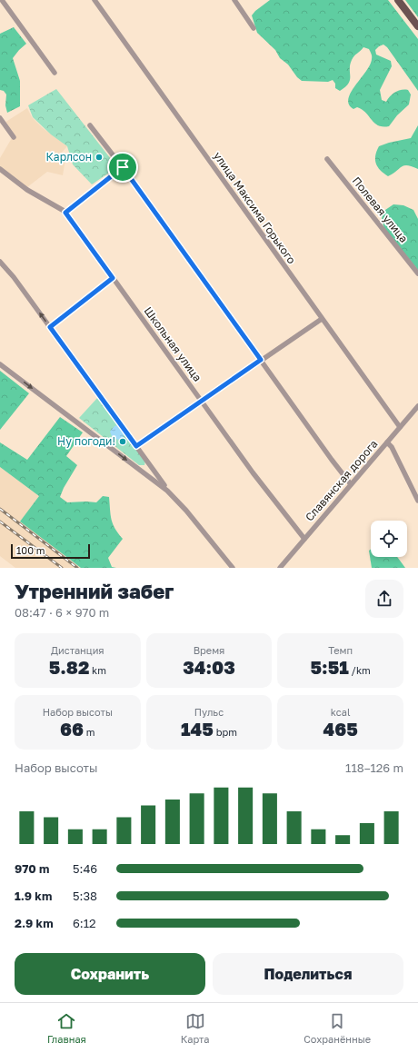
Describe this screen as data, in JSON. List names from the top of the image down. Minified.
{"streets":{"street":["улица Максима Горького","Полевая улица","Школьная улица","Славянская дорога"]},"crossings":[["улица Максима Горького","Славянская дорога"],["Школьная улица","Славянская дорога"]],"places":["Карлсон","Ну погоди!"],"scale_bar":"100 m","page":{"scale":"100 m","heading":["Утренний забег","08:47 · 6 × 970 m"],"stats":[["Дистанция","5.82 km"],["Время","34:03"],["Темп","5:51 /km"],["Набор высоты","66 m"],["Пульс","145 bpm"],["kcal","465"]],"chart":["Набор высоты","118–126 m"],"list":[{"name":"970 m","note":"5:46"},{"name":"1.9 km","note":"5:38"},{"name":"2.9 km","note":"6:12"}],"buttons":["Сохранить","Поделиться"],"tabs":["Главная","Карта","Сохранённые"]}}
